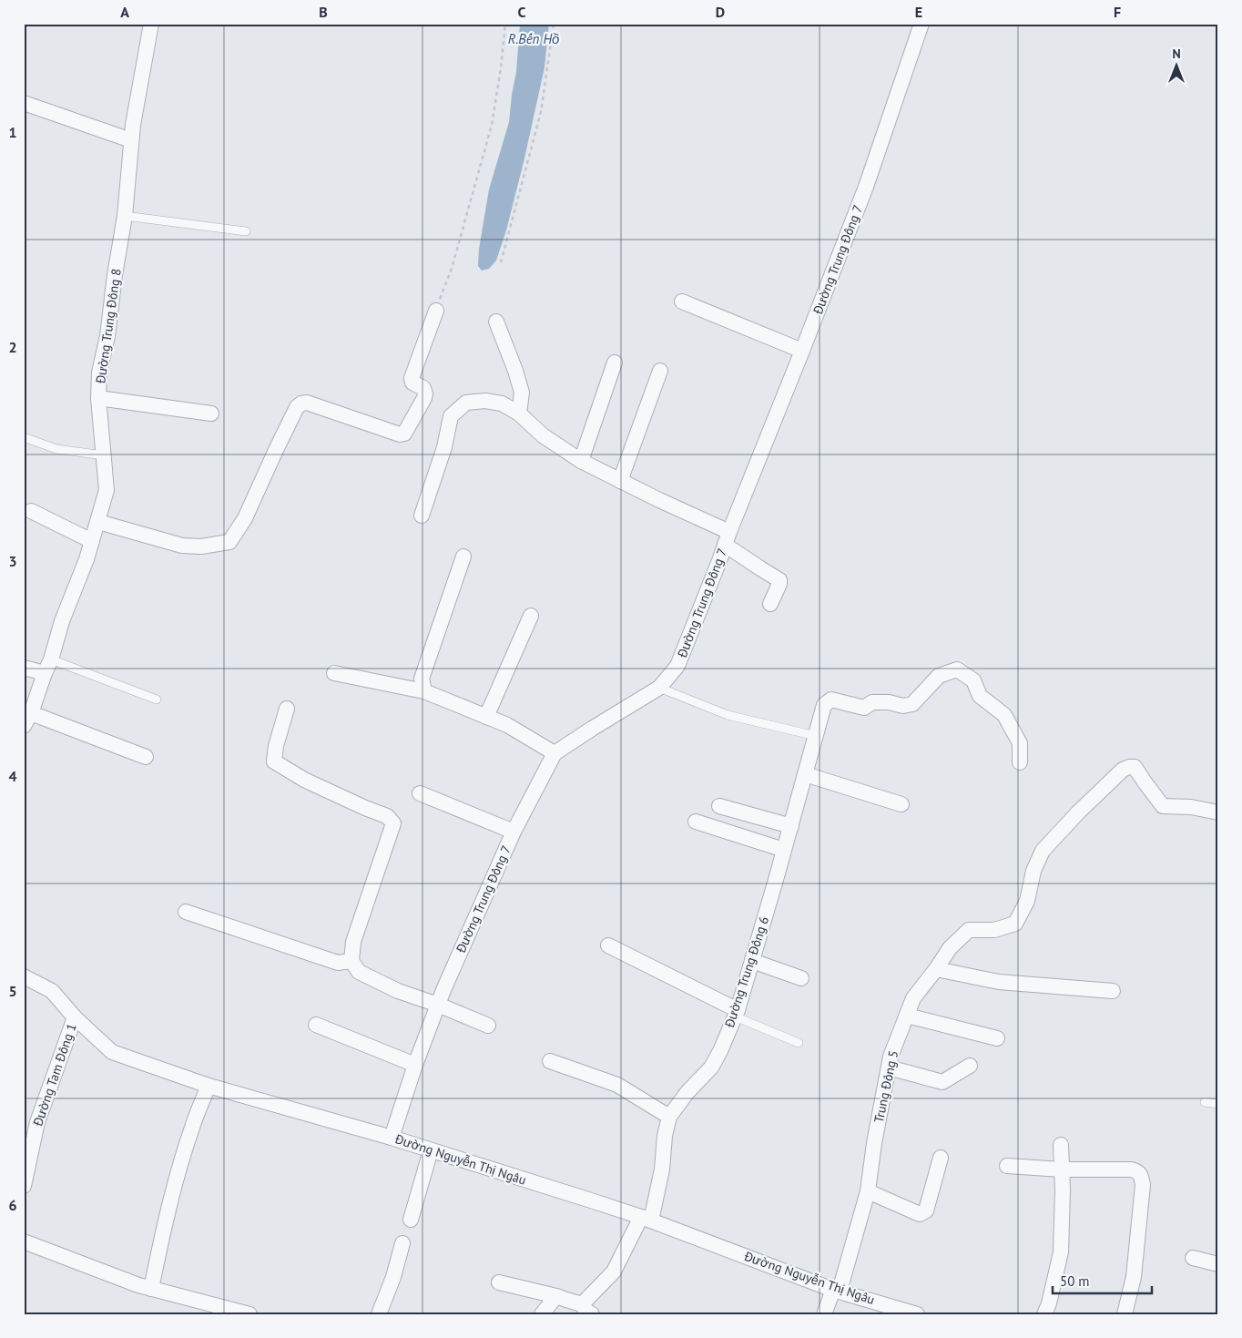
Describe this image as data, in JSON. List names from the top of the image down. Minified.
{"streets":{"street":["Đường Trung Đông 7","Đường Trung Đông 8","Đường Trung Đông 6","Đường Tam Đông 1","Trung Đông 5","Đường Nguyễn Thị Ngâu"]},"crossings":[["Đường Trung Đông 7","Đường Nguyễn Thị Ngâu"],["Đường Trung Đông 6","Đường Nguyễn Thị Ngâu"],["Đường Tam Đông 1","Đường Nguyễn Thị Ngâu"],["Trung Đông 5","Đường Nguyễn Thị Ngâu"]],"water":["R.Bến Hồ"],"scale_bar":"50 m","north":"top","grid":{"columns":["A","B","C","D","E","F"],"rows":["1","2","3","4","5","6"]}}
